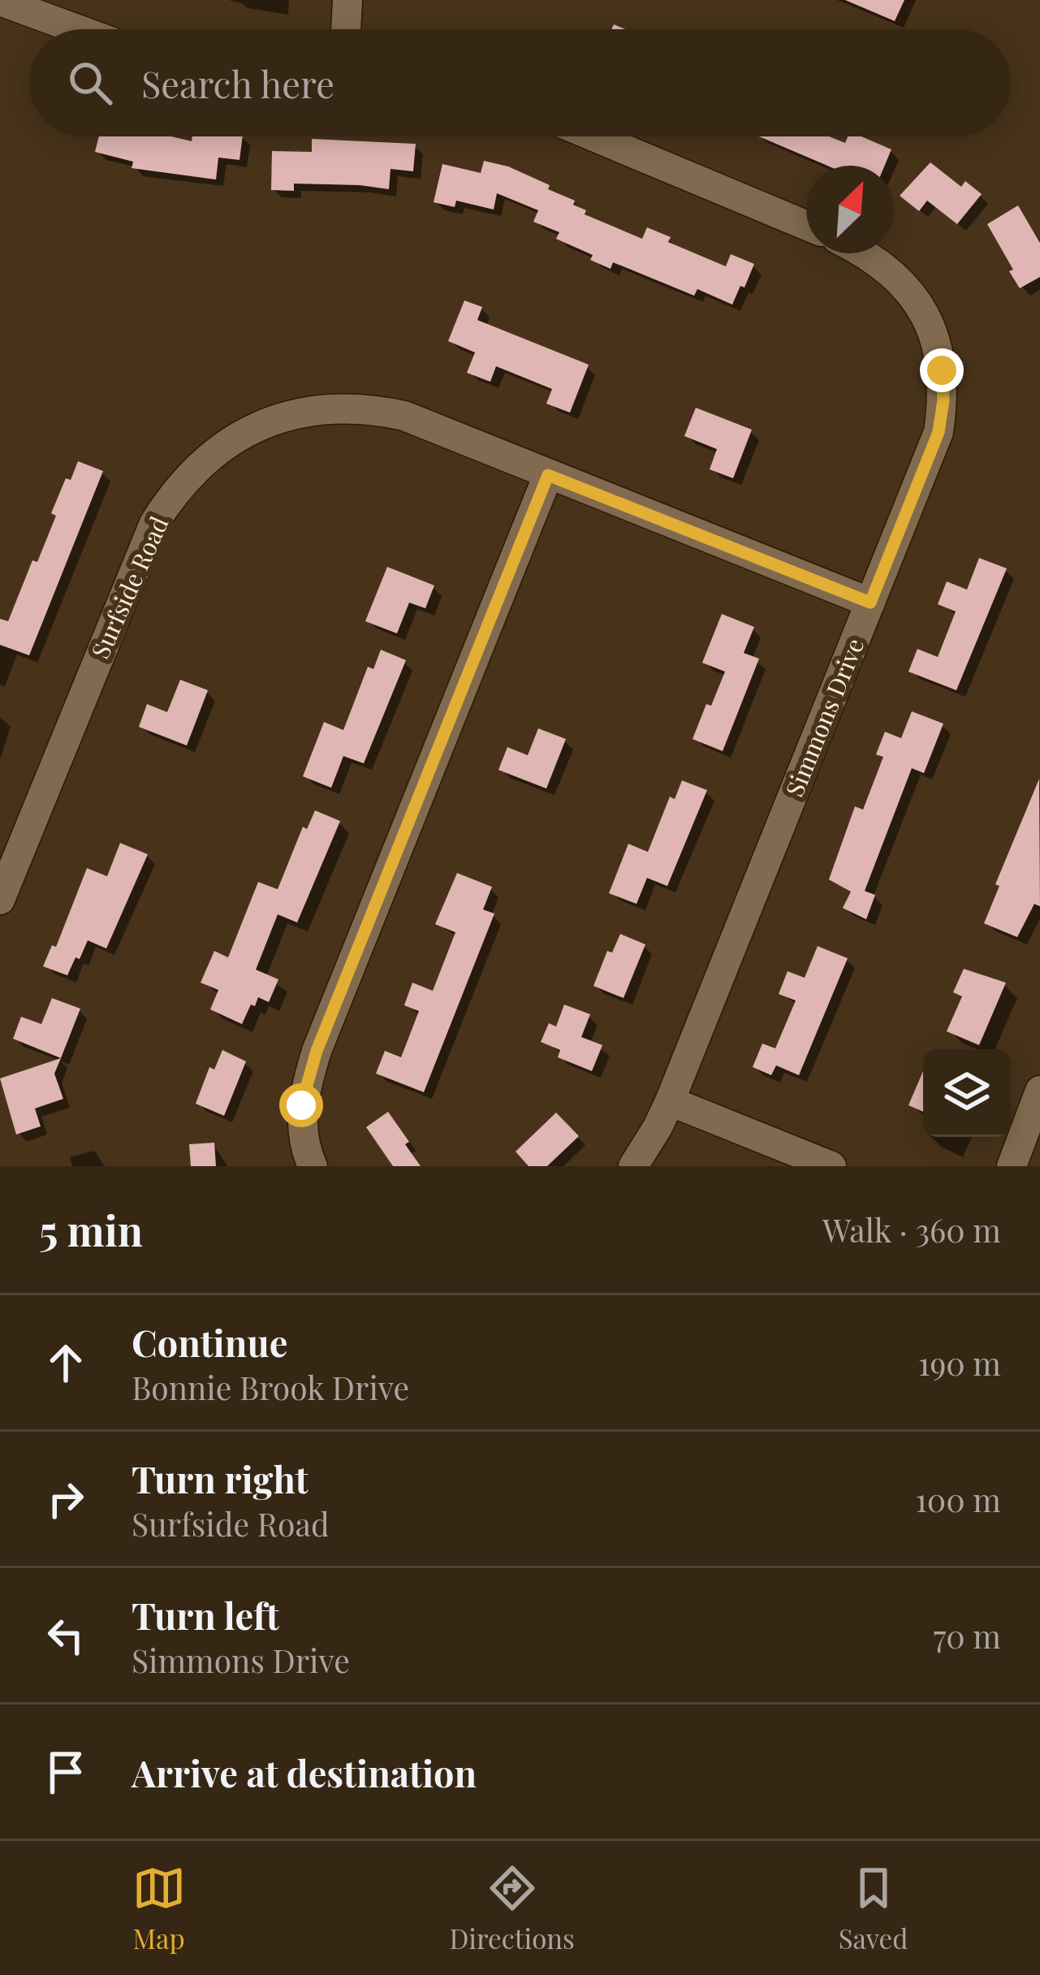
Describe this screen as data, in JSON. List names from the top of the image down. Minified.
{"streets":{"street":["Surfside Road","Simmons Drive"]},"crossings":[["Surfside Road","Simmons Drive"]],"north":"top right","page":{"search":"Search here","heading":["5 min","Walk · 360 m"],"list":[["Continue","Bonnie Brook Drive","190 m"],["Turn right","Surfside Road","100 m"],["Turn left","Simmons Drive","70 m"],"Arrive at destination"],"nav":["Map","Directions","Saved"]}}
